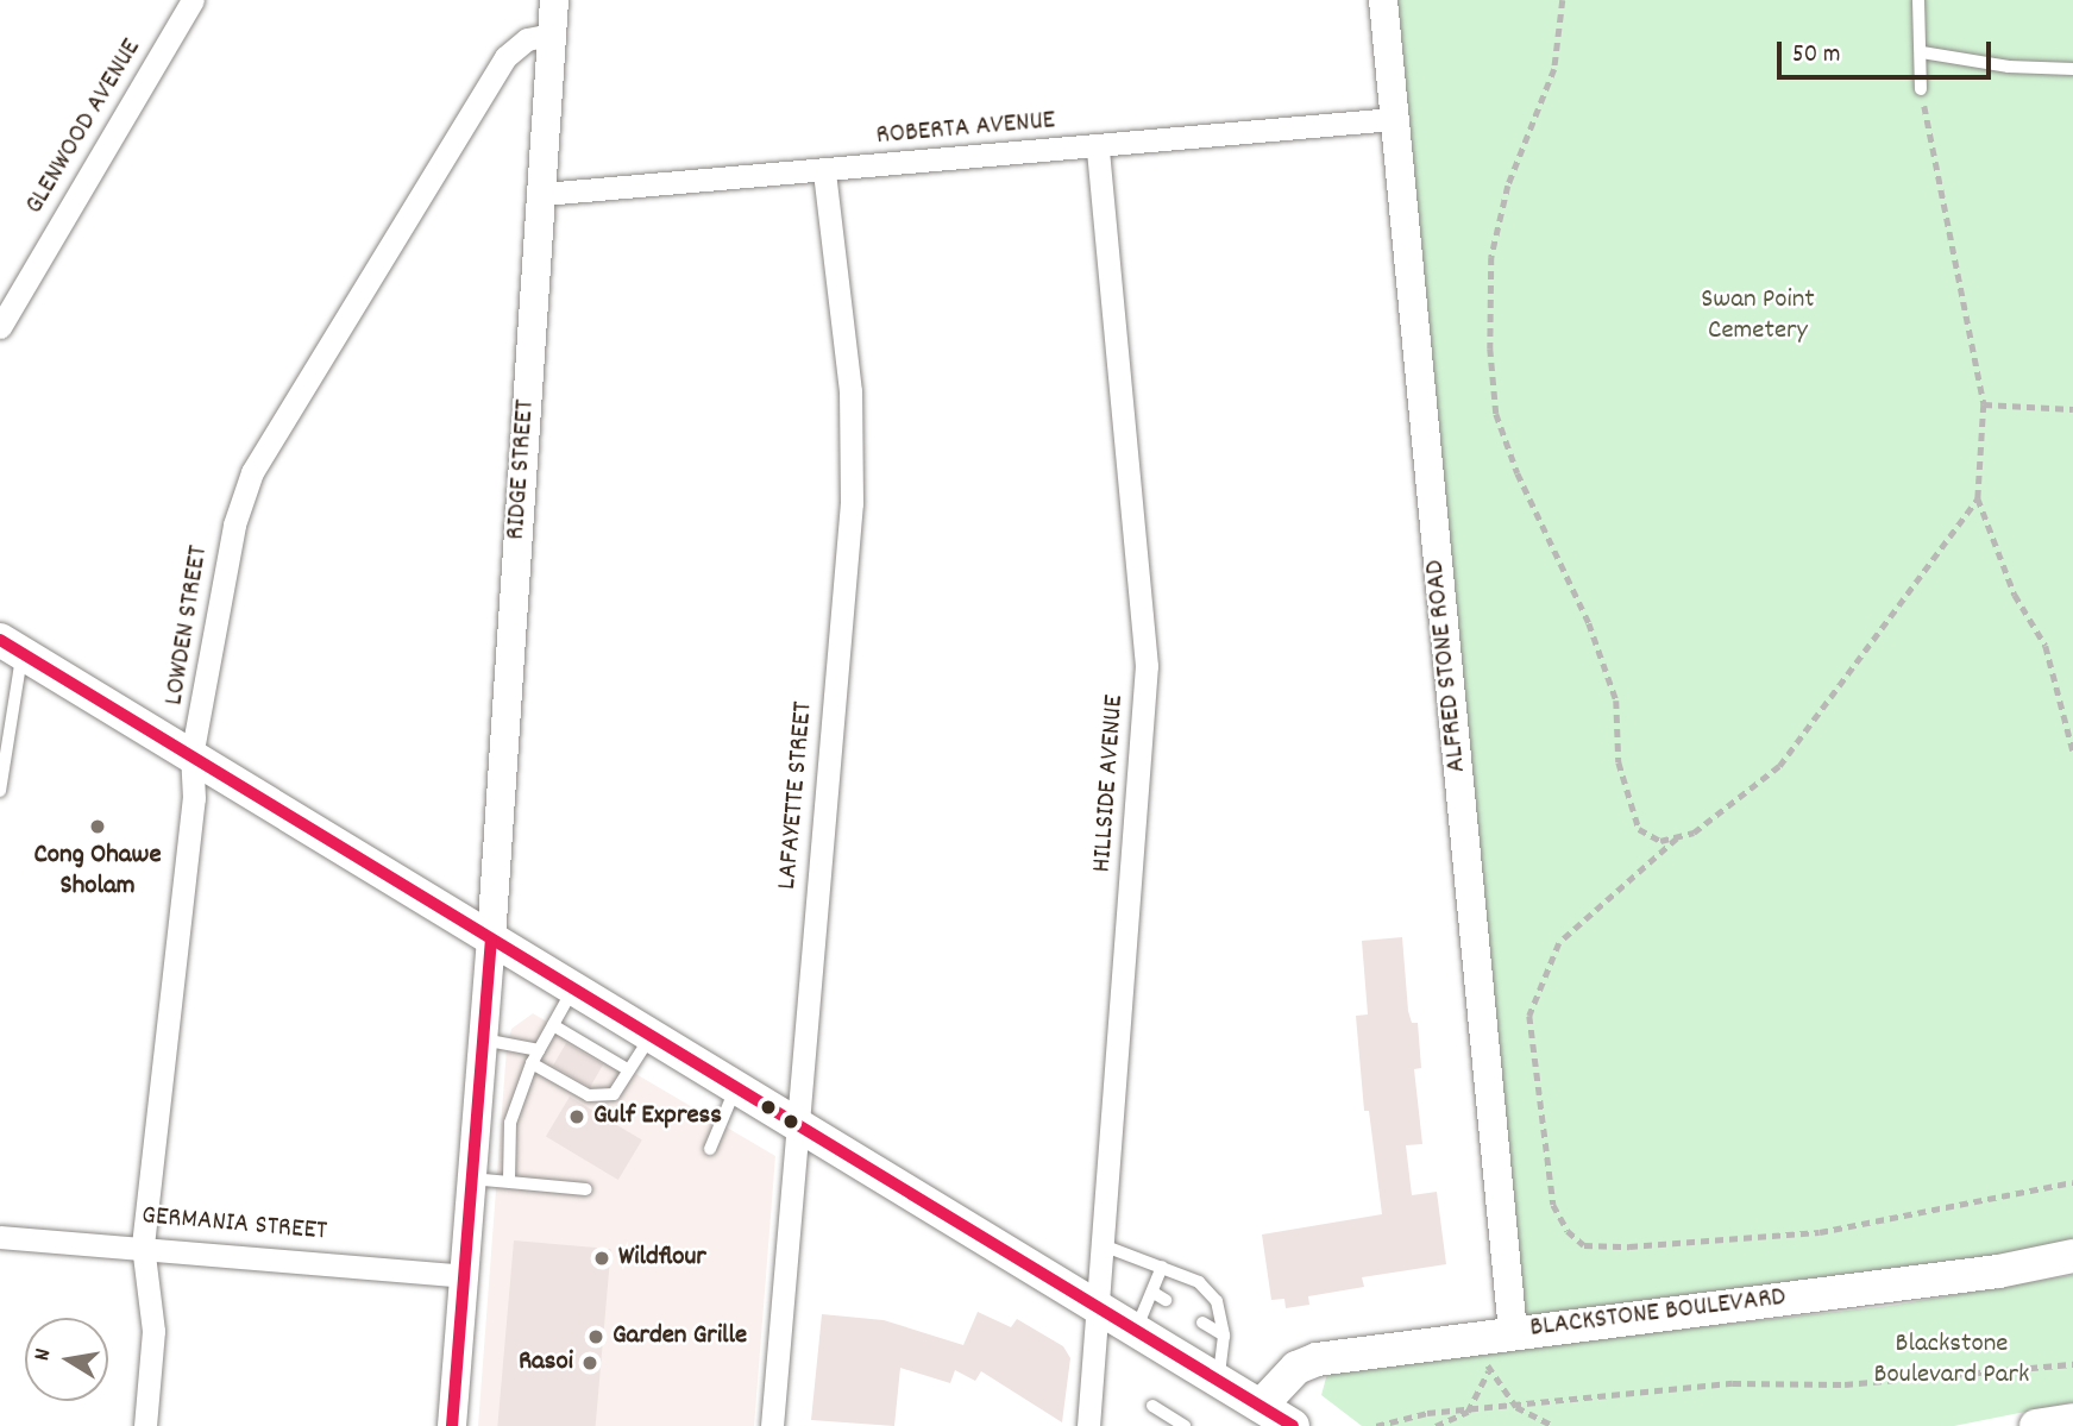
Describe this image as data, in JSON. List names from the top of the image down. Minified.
{"streets":{"main road":["BLACKSTONE BOULEVARD"],"street":["GLENWOOD AVENUE","ROBERTA AVENUE","RIDGE STREET","LOWDEN STREET","ALFRED STONE ROAD","HILLSIDE AVENUE","LAFAYETTE STREET","GERMANIA STREET"]},"crossings":[["ROBERTA AVENUE","RIDGE STREET"],["ROBERTA AVENUE","ALFRED STONE ROAD"],["ROBERTA AVENUE","HILLSIDE AVENUE"],["ROBERTA AVENUE","LAFAYETTE STREET"],["RIDGE STREET","LOWDEN STREET"],["RIDGE STREET","GERMANIA STREET"],["LOWDEN STREET","GERMANIA STREET"],["ALFRED STONE ROAD","BLACKSTONE BOULEVARD"]],"parks":["Swan Point Cemetery","Blackstone Boulevard Park"],"places":["Cong Ohawe Sholam","Gulf Express","Wildflour","Garden Grille","Rasoi"],"scale_bar":"50 m","north":"left"}
